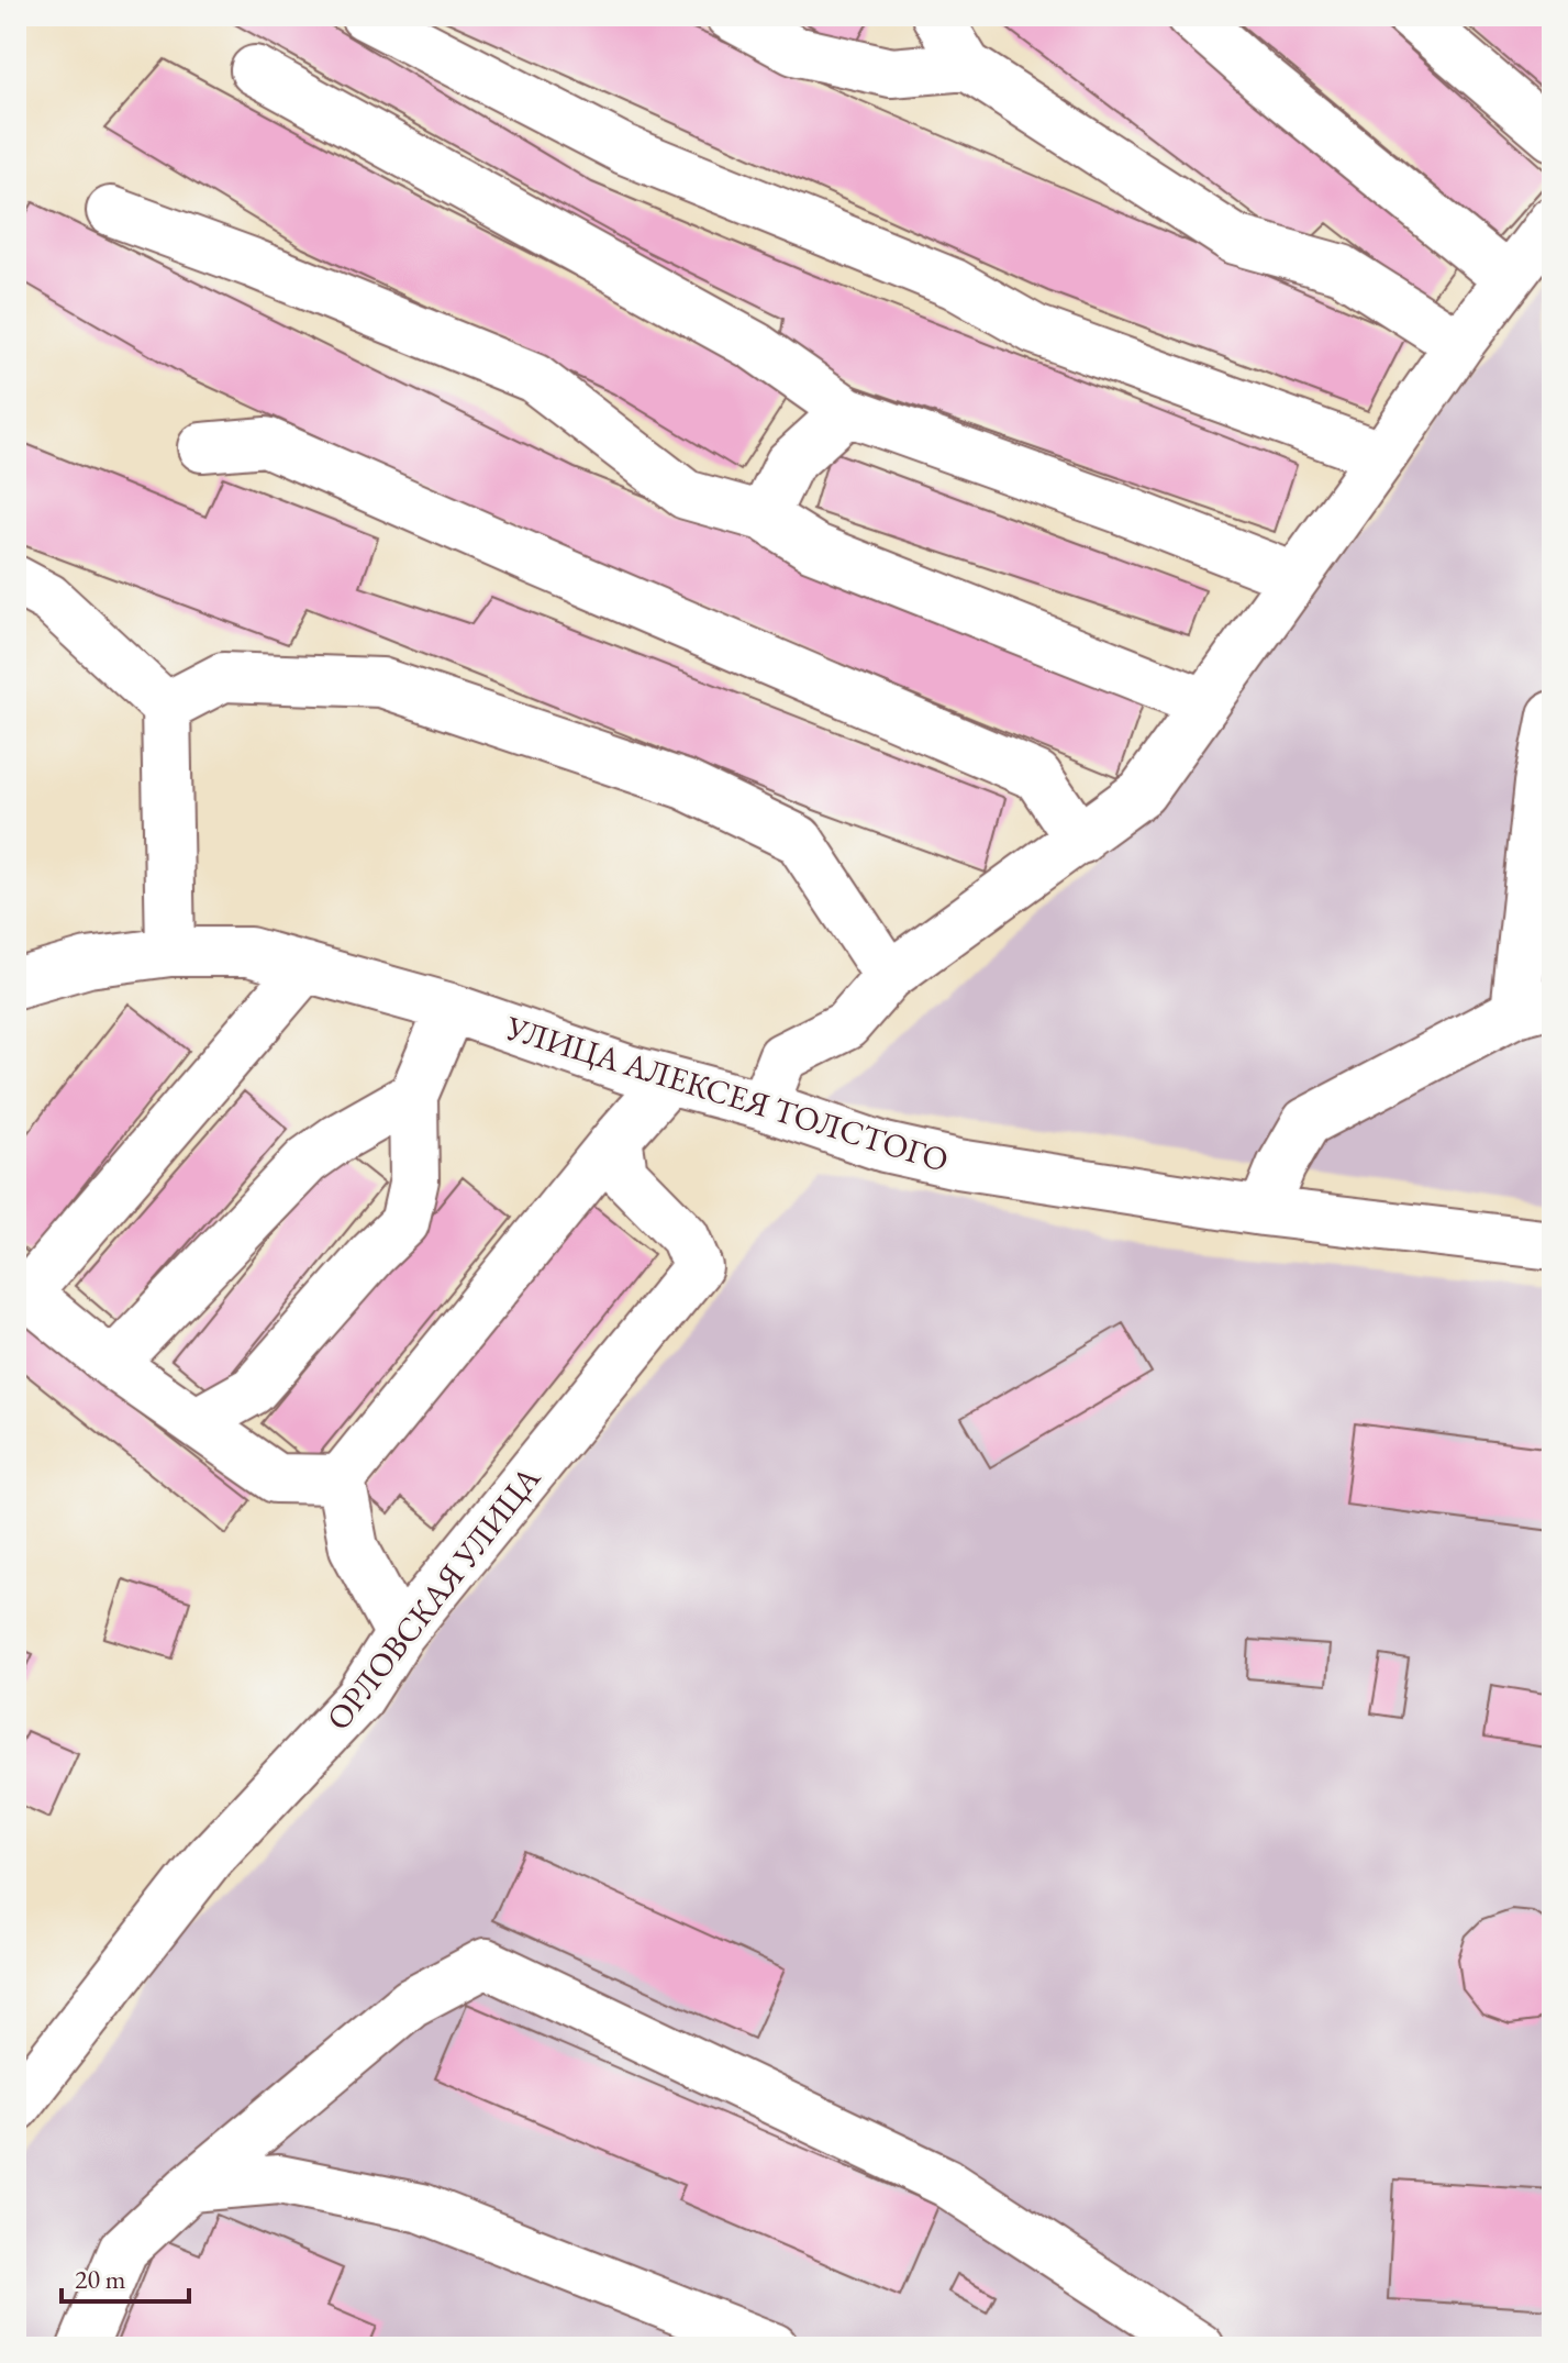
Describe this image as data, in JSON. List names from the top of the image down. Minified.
{"streets":{"street":["УЛИЦА АЛЕКСЕЯ ТОЛСТОГО","ОРЛОВСКАЯ УЛИЦА"]},"scale_bar":"20 m"}
